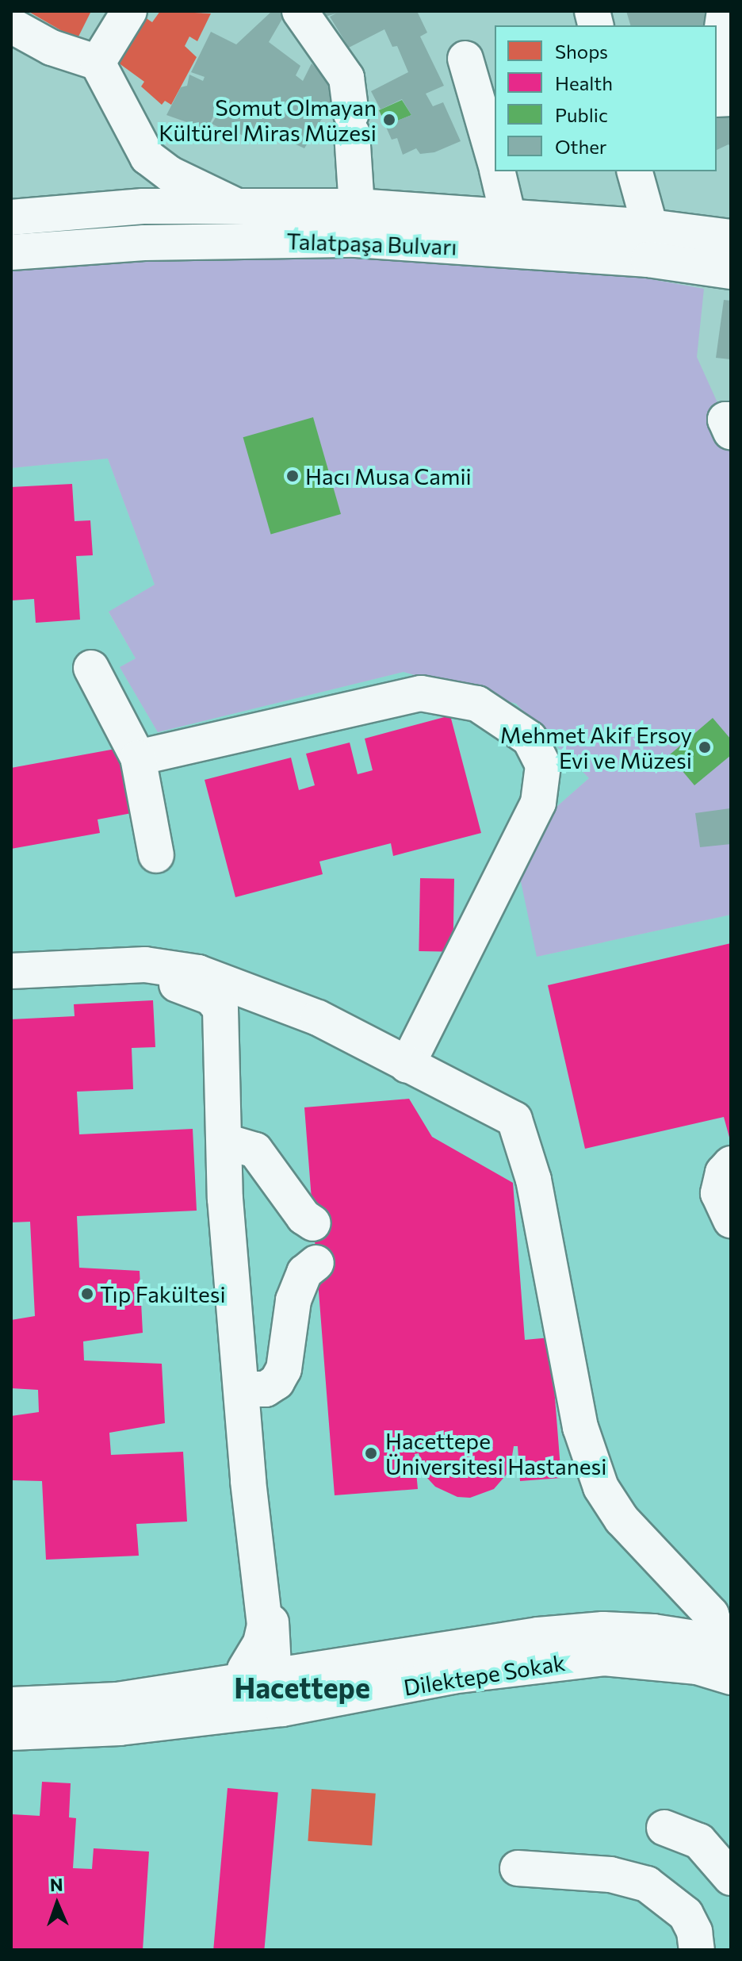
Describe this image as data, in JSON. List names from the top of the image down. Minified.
{"streets":{"street":["Talatpaşa Bulvarı","Dilektepe Sokak"]},"districts":["Hacettepe"],"places":["Somut Olmayan Kültürel Miras Müzesi","Hacı Musa Camii","Mehmet Akif Ersoy Evi ve Müzesi","Tıp Fakültesi","Hacettepe Üniversitesi Hastanesi"],"legend":["Shops","Health","Public","Other"],"north":"top"}
